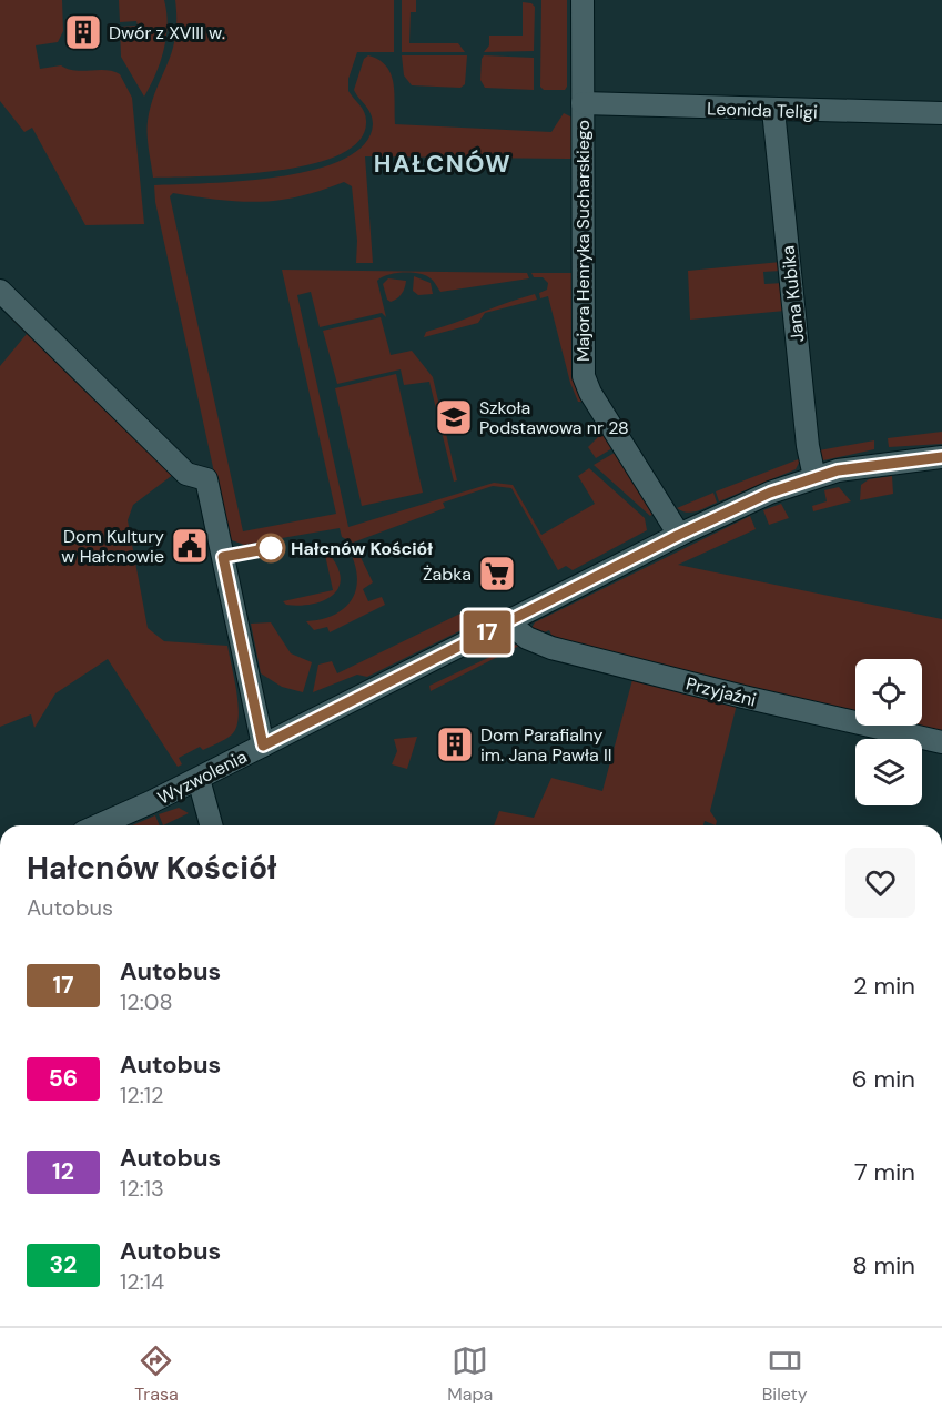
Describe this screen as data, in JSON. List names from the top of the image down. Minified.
{"streets":{"street":["Leonida Teligi","Majora Henryka Sucharskiego","Jana Kubika","Przyjaźni","Wyzwolenia"]},"crossings":[["Leonida Teligi","Majora Henryka Sucharskiego"],["Leonida Teligi","Jana Kubika"],["Majora Henryka Sucharskiego","Wyzwolenia"],["Jana Kubika","Wyzwolenia"],["Przyjaźni","Wyzwolenia"]],"districts":["HAŁCNÓW"],"places":{"building":["Dwór z XVIII w.","Dom Parafialny im. Jana Pawła II"],"school or university":["Szkoła Podstawowa nr 28"],"public building":["Dom Kultury w Hałcnowie"],"other":["Hałcnów Kościół"],"supermarket":["Żabka"]},"lines":["bus line 17"],"page":{"on_map":"17","heading":["Hałcnów Kościół","Autobus"],"list":[{"mark":"17","name":"Autobus","note":"12:08","value":"2 min"},{"mark":"56","name":"Autobus","note":"12:12","value":"6 min"},{"mark":"12","name":"Autobus","note":"12:13","value":"7 min"},{"mark":"32","name":"Autobus","note":"12:14","value":"8 min"}],"tabs":["Trasa","Mapa","Bilety"]}}
